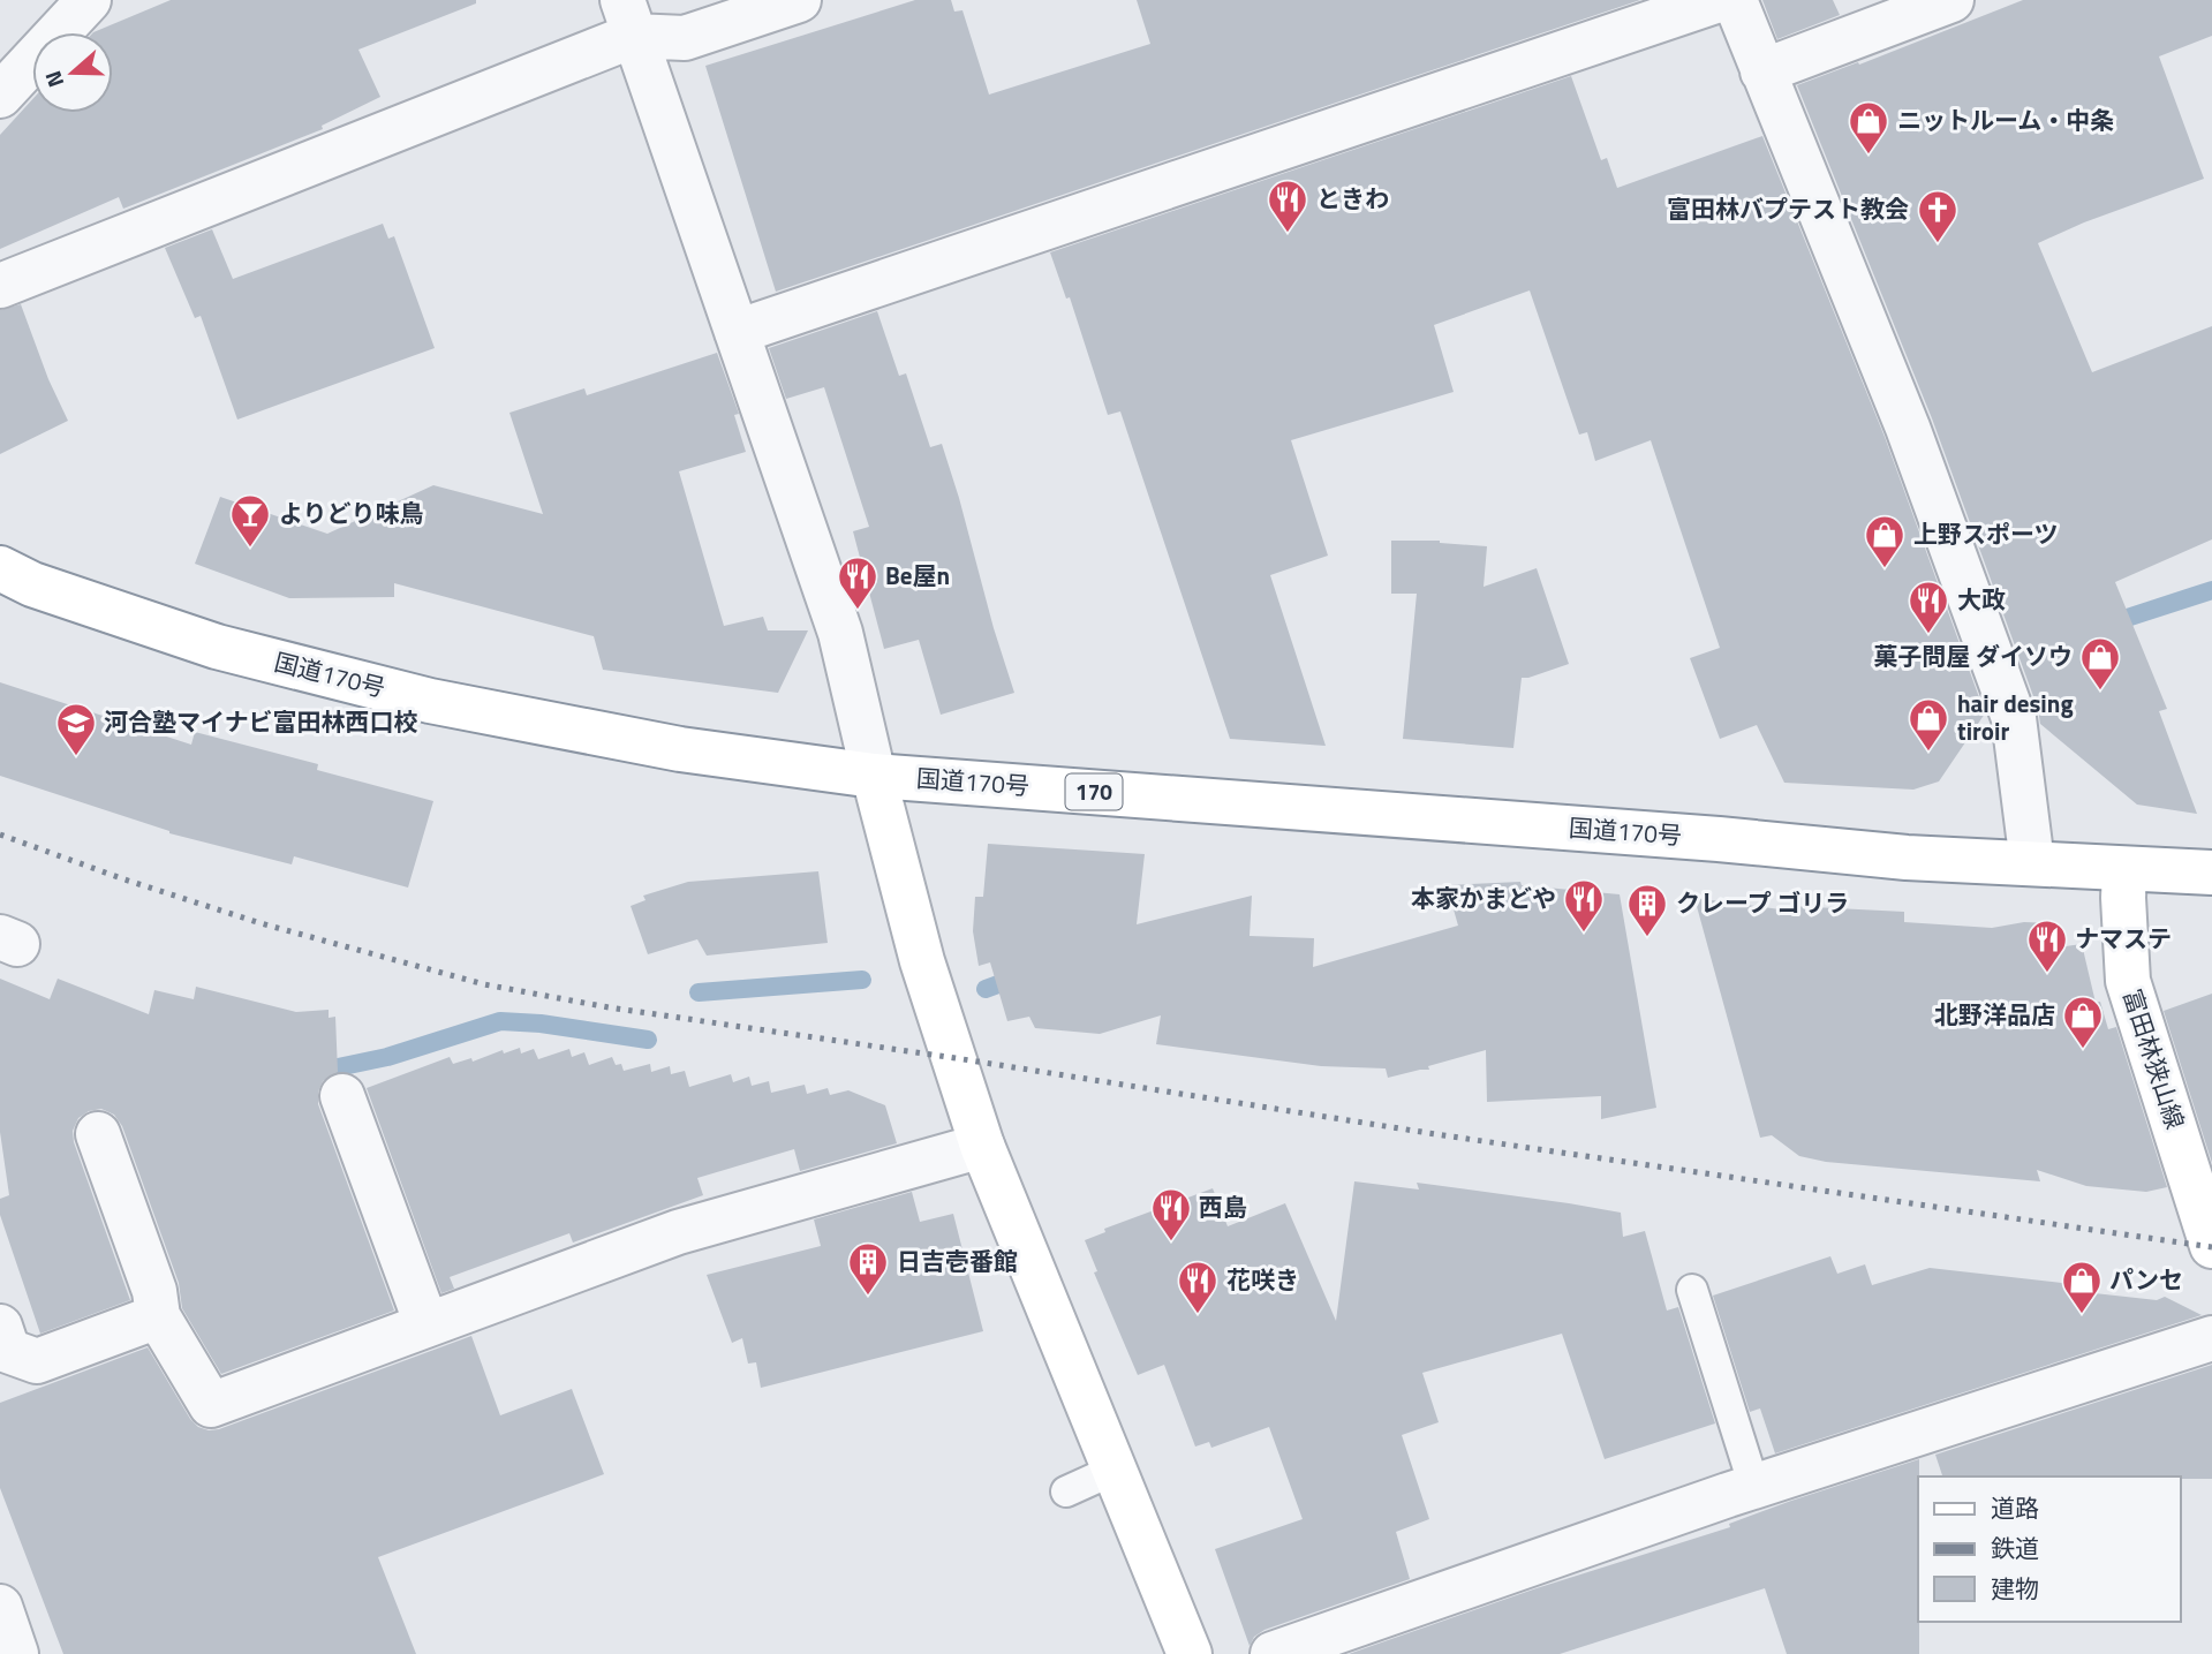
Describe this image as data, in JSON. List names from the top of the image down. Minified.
{"streets":{"main road":["国道170号","170","富田林狭山線"]},"crossings":[["国道170号","富田林狭山線"]],"places":{"shop":["ニットルーム・中条","上野スポーツ","菓子問屋 ダイソウ","hair desing tiroir","北野洋品店","パンセ"],"restaurant":["ときわ","Be屋n","大政","本家かまどや","ナマステ","西島","花咲き"],"church":["富田林バプテスト教会"],"bar":["よりどり味鳥"],"school or university":["河合塾マイナビ富田林西口校"],"building":["クレープ ゴリラ","日吉壱番館"]},"legend":["道路","鉄道","建物"],"north":"left"}
